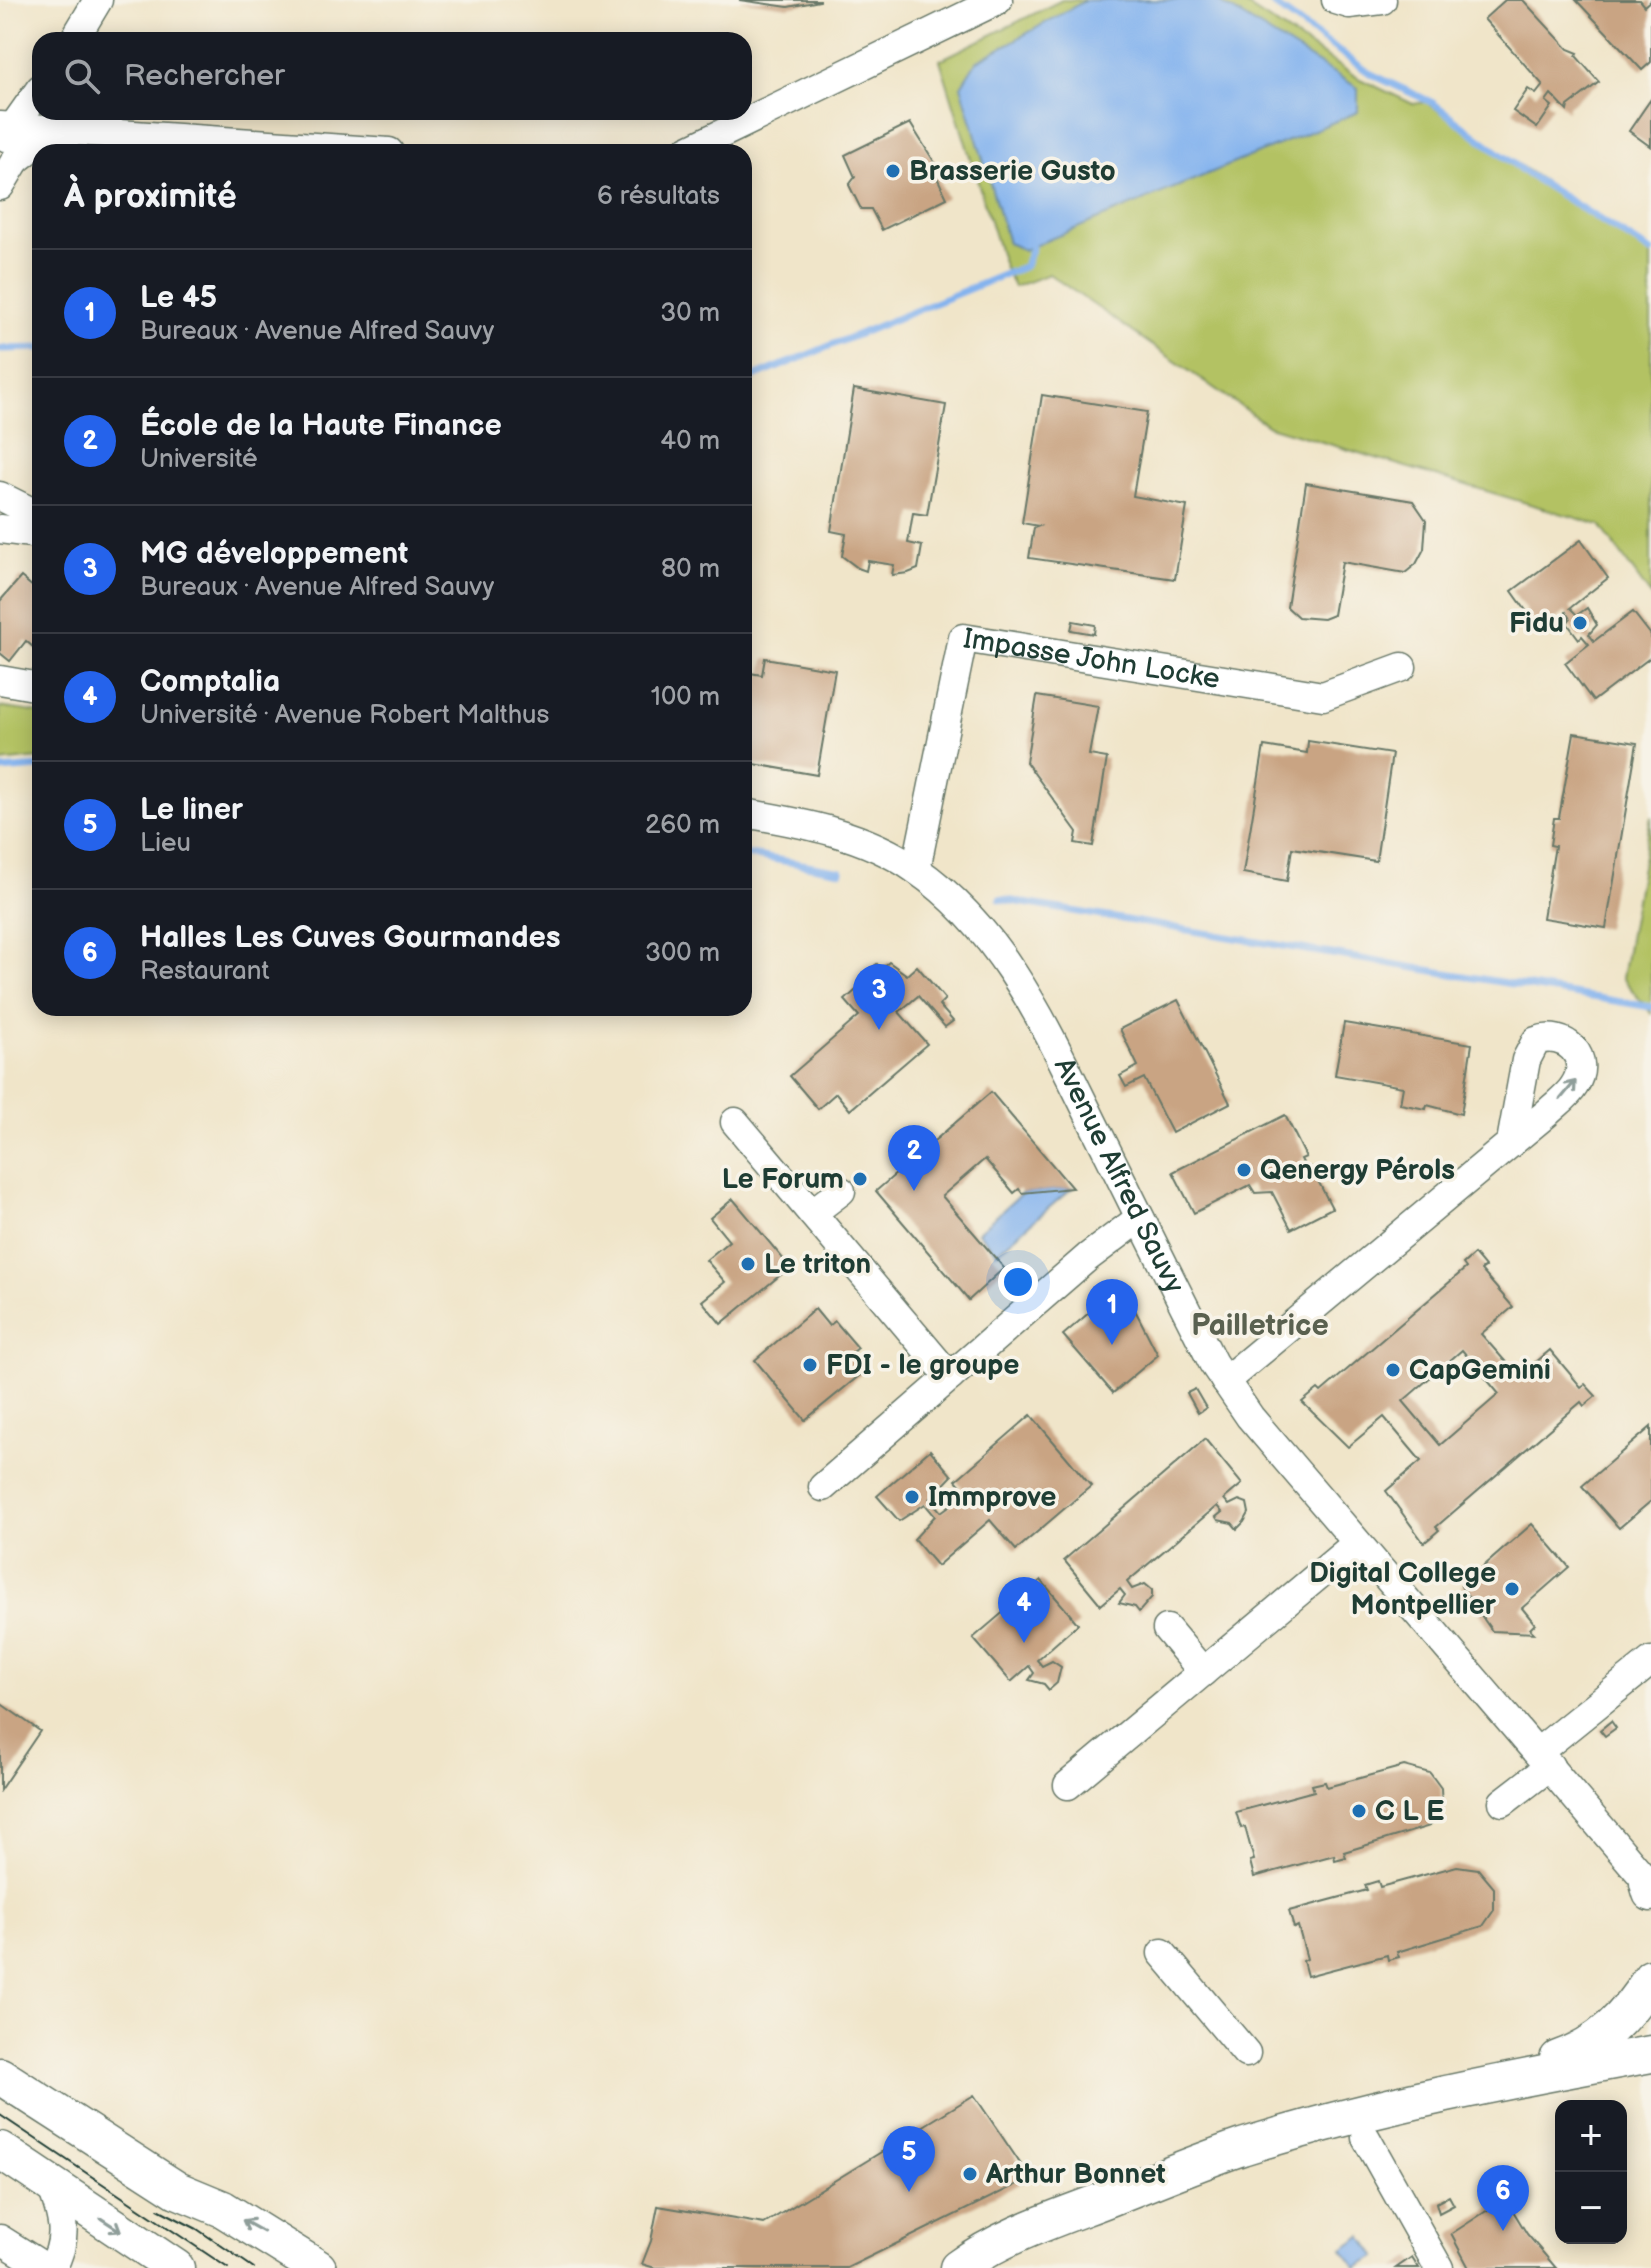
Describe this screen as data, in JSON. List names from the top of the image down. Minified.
{"streets":{"street":["Impasse John Locke","Avenue Alfred Sauvy"]},"crossings":[["Impasse John Locke","Avenue Alfred Sauvy"]],"districts":["Pailletrice"],"places":["Brasserie Gusto","Fidu","Qenergy Pérols","Le Forum","Le triton","FDI - le groupe","CapGemini","Immprove","Digital College Montpellier","C L E","Arthur Bonnet"],"page":{"search":"Rechercher","heading":["À proximité","6 résultats"],"list":[{"mark":"1","name":"Le 45","note":"Bureaux · Avenue Alfred Sauvy","value":"30 m"},{"mark":"2","name":"École de la Haute Finance","note":"Université","value":"40 m"},{"mark":"3","name":"MG développement","note":"Bureaux · Avenue Alfred Sauvy","value":"80 m"},{"mark":"4","name":"Comptalia","note":"Université · Avenue Robert Malthus","value":"100 m"},{"mark":"5","name":"Le liner","note":"Lieu","value":"260 m"},{"mark":"6","name":"Halles Les Cuves Gourmandes","note":"Restaurant","value":"300 m"}],"pins":["3","2","1","4","5","6"],"map_buttons":["+","−"]}}
